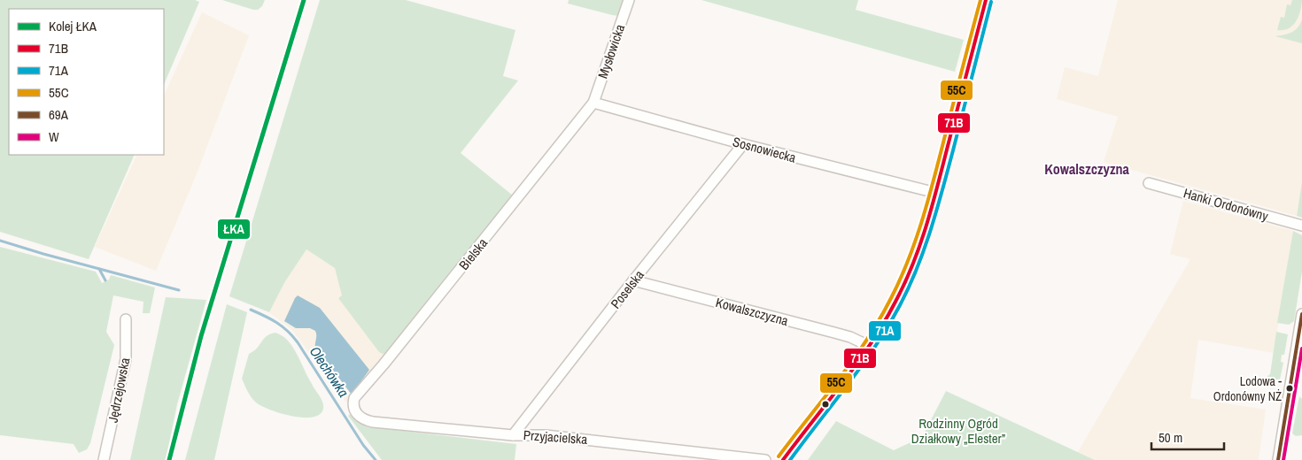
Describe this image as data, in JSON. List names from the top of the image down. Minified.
{"streets":{"street":["Mysłowicka","Sosnowiecka","Hanki Ordonówny","Bielska","Poselska","Kowalszczyzna","Jędrzejowska","Przyjacielska"]},"crossings":[["Mysłowicka","Sosnowiecka"],["Mysłowicka","Bielska"],["Sosnowiecka","Bielska"],["Sosnowiecka","Poselska"],["Bielska","Przyjacielska"],["Poselska","Kowalszczyzna"],["Poselska","Przyjacielska"]],"districts":["Kowalszczyzna"],"water":["Olechówka"],"parks":["Rodzinny Ogród Działkowy „Elester”"],"places":["Lodowa - Ordonówny NŻ"],"lines":["rail line ŁKA","transit line 71B","transit line 55C","transit line 71A","transit line 69A","transit line W"],"legend":["Kolej ŁKA","71B","71A","55C","69A","W"],"scale_bar":"50 m"}
